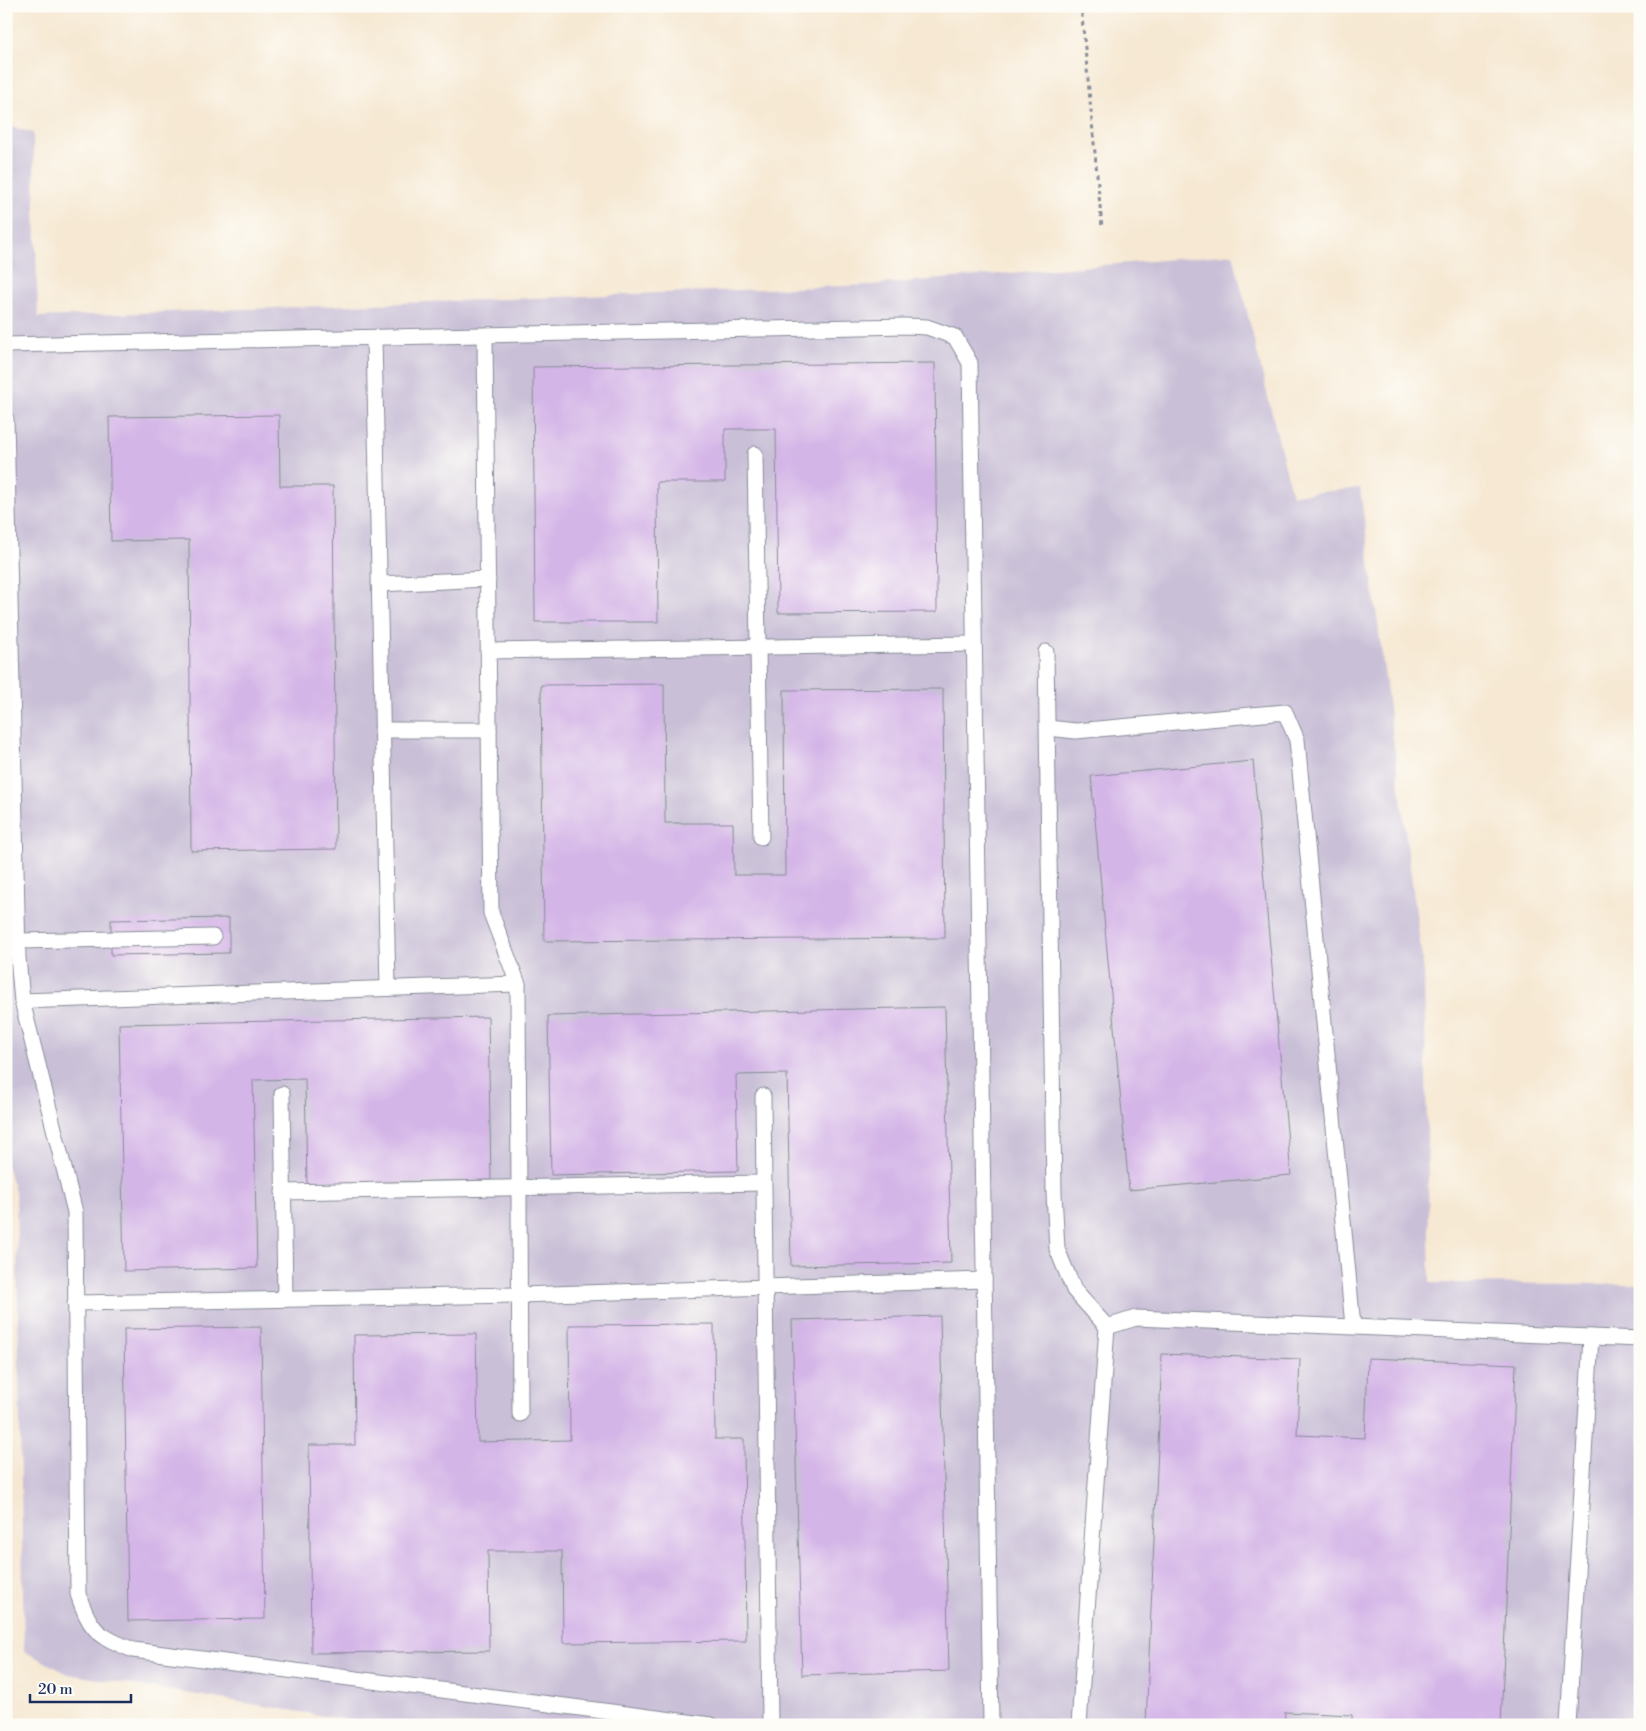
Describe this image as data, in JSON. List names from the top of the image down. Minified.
{"scale_bar":"20 m"}
